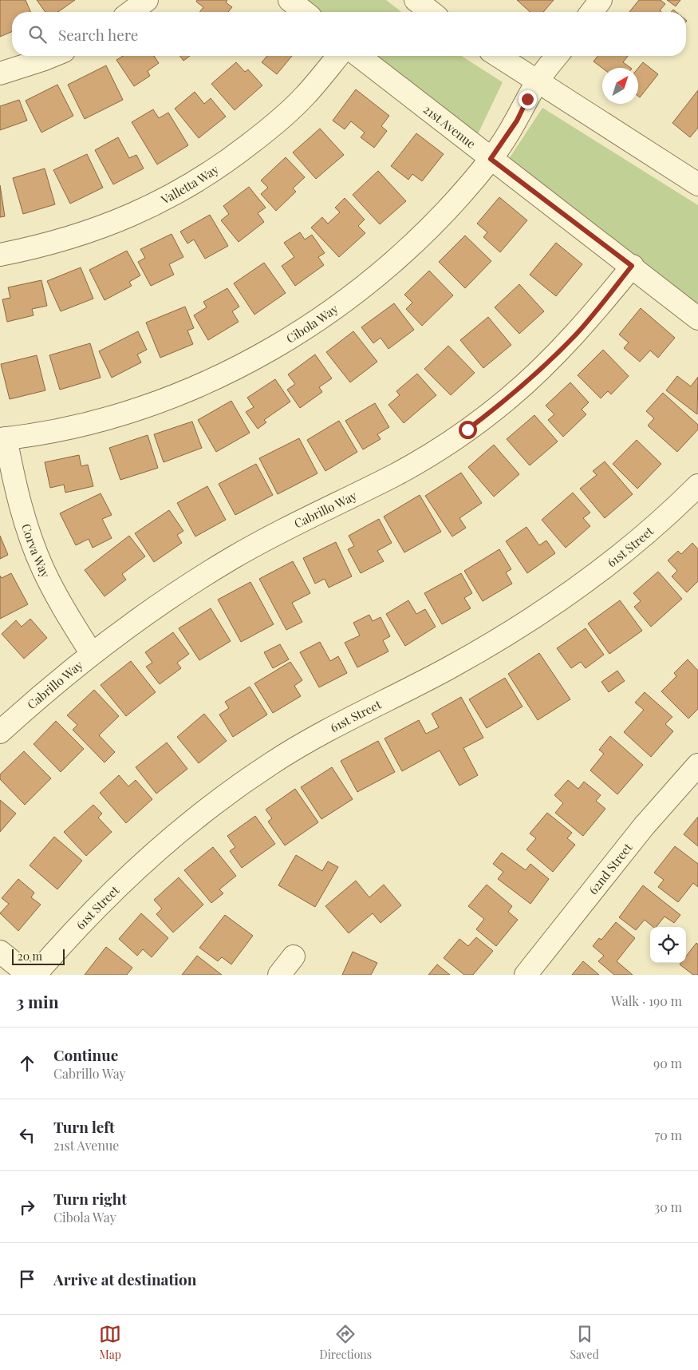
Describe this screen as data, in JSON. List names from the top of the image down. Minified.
{"streets":{"street":["21st Avenue","Valletta Way","Cibola Way","Cabrillo Way","61st Street","Corva Way","62nd Street"]},"crossings":[["21st Avenue","Cibola Way"],["21st Avenue","Cabrillo Way"],["Cibola Way","Corva Way"],["Cabrillo Way","Corva Way"]],"scale_bar":"20 m","north":"top right","page":{"search":"Search here","scale":"20 m","heading":["3 min","Walk · 190 m"],"list":[["Continue","Cabrillo Way","90 m"],["Turn left","21st Avenue","70 m"],["Turn right","Cibola Way","30 m"],"Arrive at destination"],"nav":["Map","Directions","Saved"]}}
